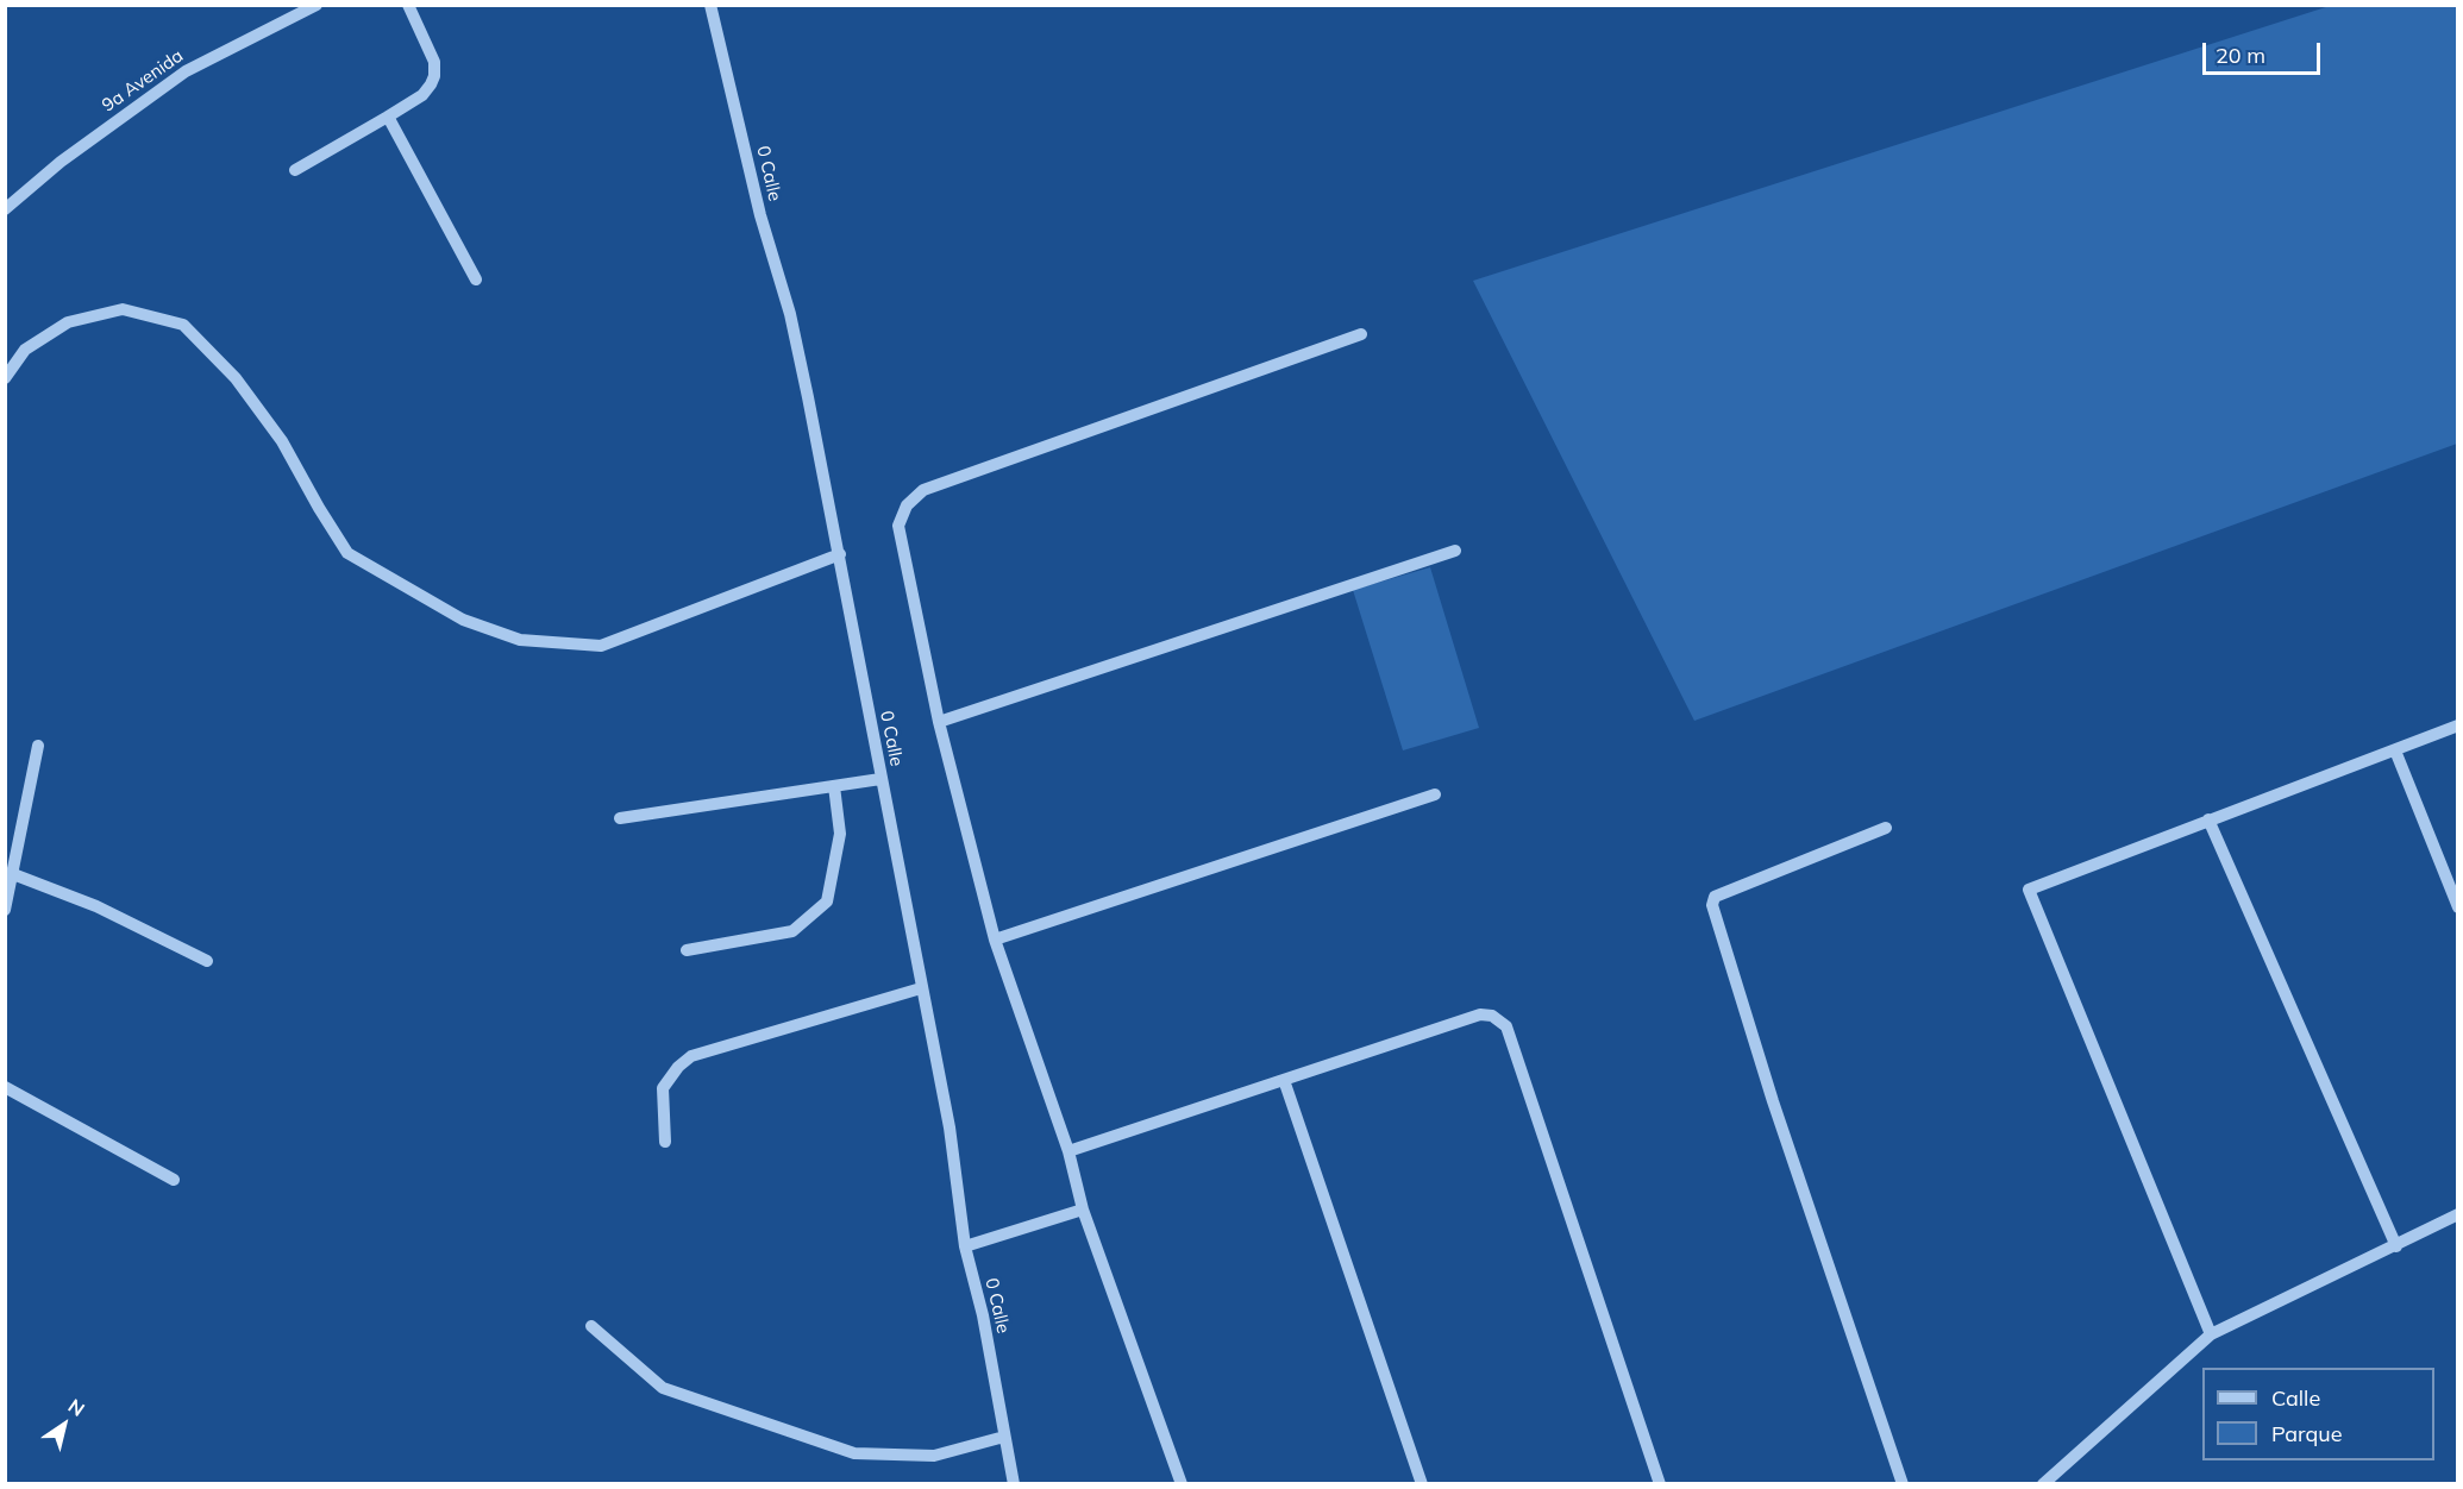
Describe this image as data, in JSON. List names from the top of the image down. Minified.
{"streets":{"street":["9a Avenida","0 Calle"]},"legend":["Calle","Parque"],"scale_bar":"20 m","north":"top right"}
